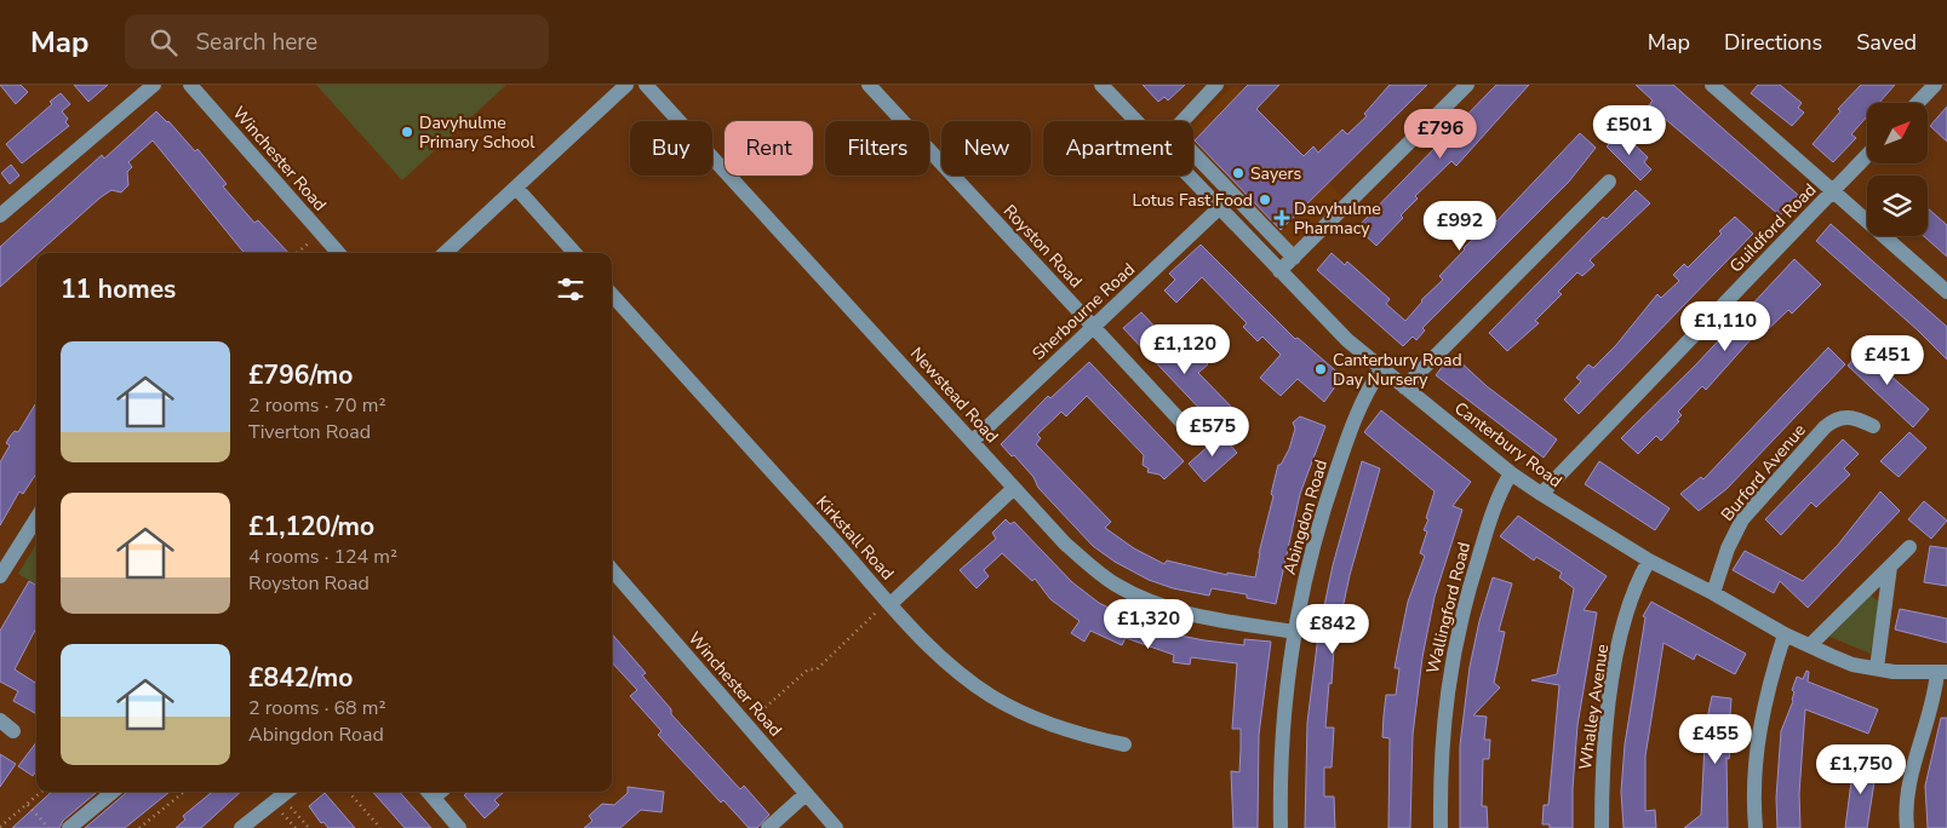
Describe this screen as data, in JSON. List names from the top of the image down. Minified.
{"streets":{"street":["Winchester Road","Guildford Road","Royston Road","Sherbourne Road","Newstead Road","Canterbury Road","Burford Avenue","Abingdon Road","Kirkstall Road","Wallingford Road","Whalley Avenue"]},"crossings":[["Guildford Road","Canterbury Road"],["Royston Road","Sherbourne Road"],["Sherbourne Road","Newstead Road"],["Sherbourne Road","Canterbury Road"],["Newstead Road","Abingdon Road"],["Canterbury Road","Burford Avenue"],["Canterbury Road","Abingdon Road"],["Canterbury Road","Wallingford Road"],["Canterbury Road","Whalley Avenue"]],"places":{"other":["Davyhulme Primary School","Sayers","Lotus Fast Food","Canterbury Road Day Nursery"],"health":["Davyhulme Pharmacy"]},"north":"top right","page":{"header":"Map","search":"Search here","nav":["Map","Directions","Saved"],"price":["£501","£796","£992","£1,110","£1,120","£451","£575","£1,320","£842","£455","£1,750"],"chip":["Buy","Rent","Filters","New","Apartment"],"heading":"11 homes","list":[{"name":"£796/mo","note":"2 rooms · 70 m² · Tiverton Road"},{"name":"£1,120/mo","note":"4 rooms · 124 m² · Royston Road"},{"name":"£842/mo","note":"2 rooms · 68 m² · Abingdon Road"}]}}
